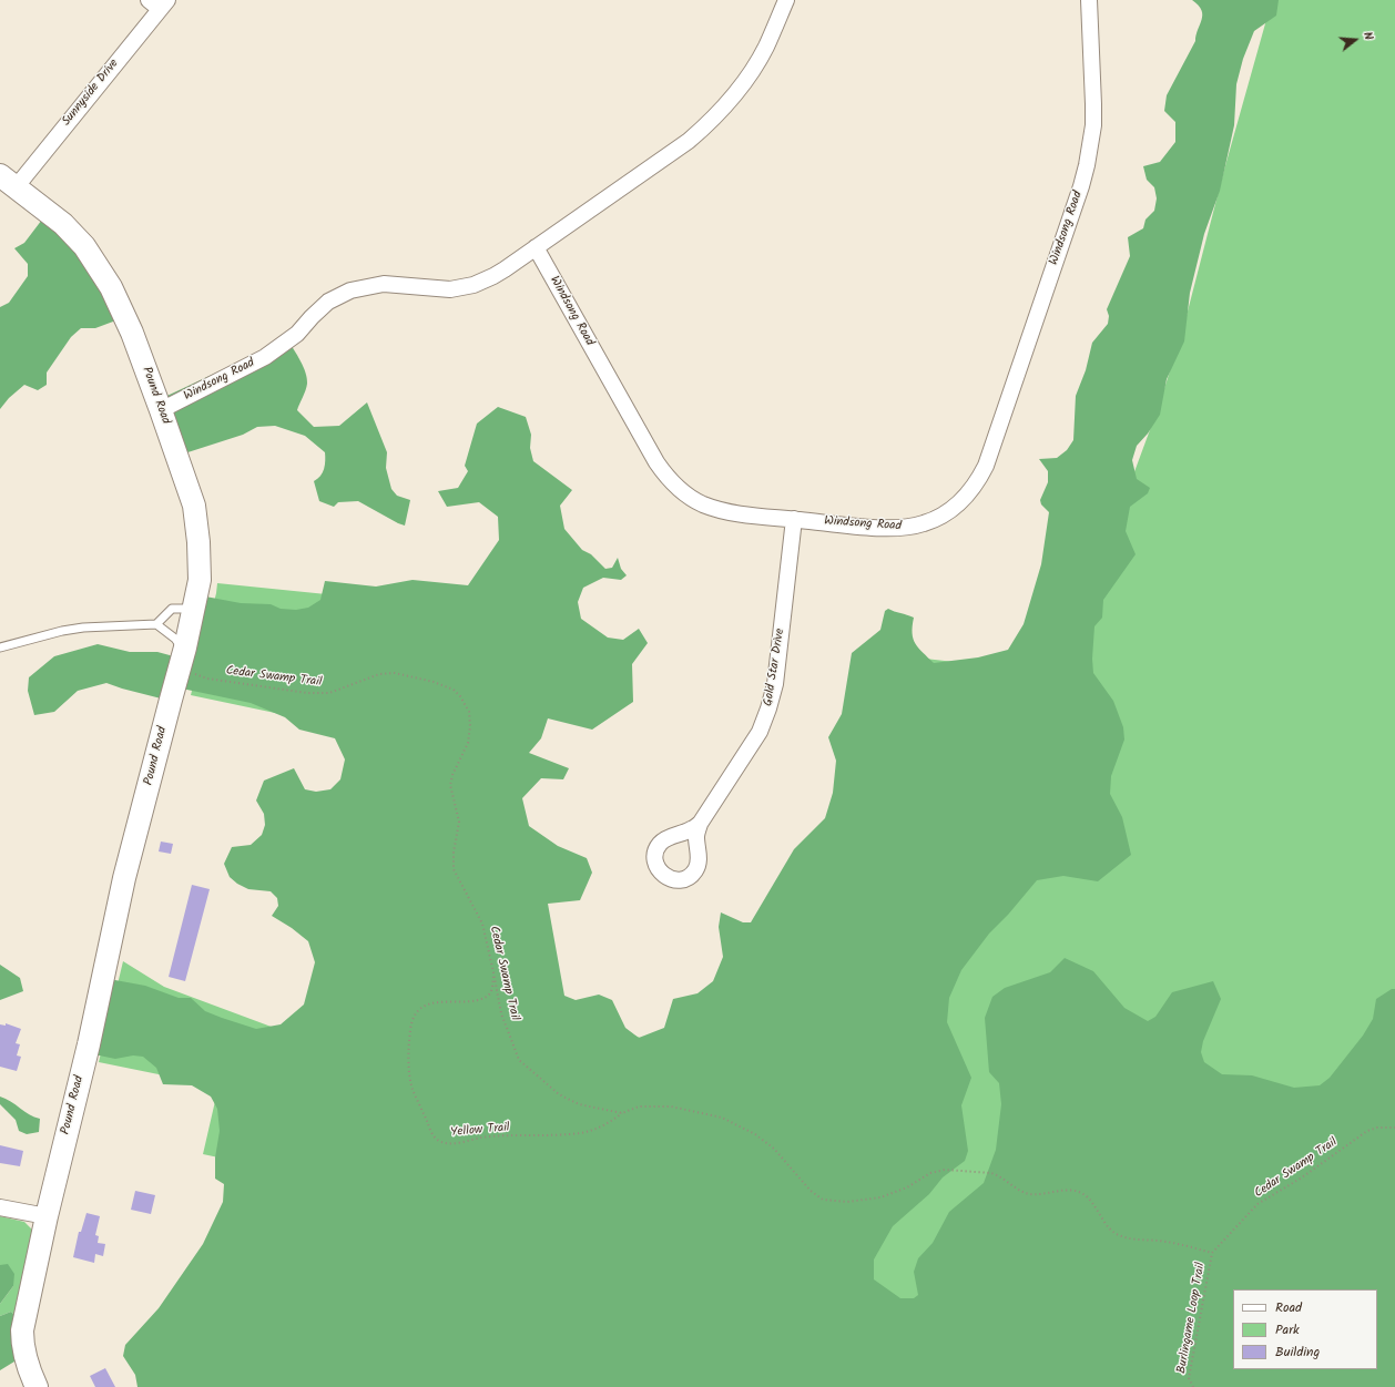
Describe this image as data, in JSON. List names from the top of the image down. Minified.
{"streets":{"street":["Sunnyside Drive","Windsong Road","Pound Road","Gold Star Drive"],"path":["Cedar Swamp Trail","Yellow Trail","Burlingame Loop Trail"]},"crossings":[["Sunnyside Drive","Pound Road"],["Windsong Road","Pound Road"],["Windsong Road","Gold Star Drive"],["Pound Road","Cedar Swamp Trail"],["Cedar Swamp Trail","Yellow Trail"],["Cedar Swamp Trail","Burlingame Loop Trail"]],"legend":["Road","Park","Building"],"north":"right"}
